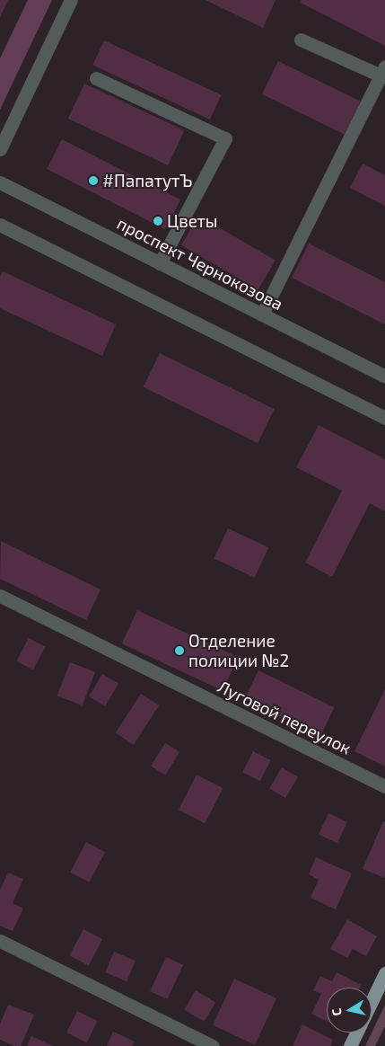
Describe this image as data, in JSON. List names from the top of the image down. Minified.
{"streets":{"street":["проспект Чернокозова","Луговой переулок"]},"places":["#ПапатутЪ","Цветы","Отделение полиции №2"],"north":"left"}
